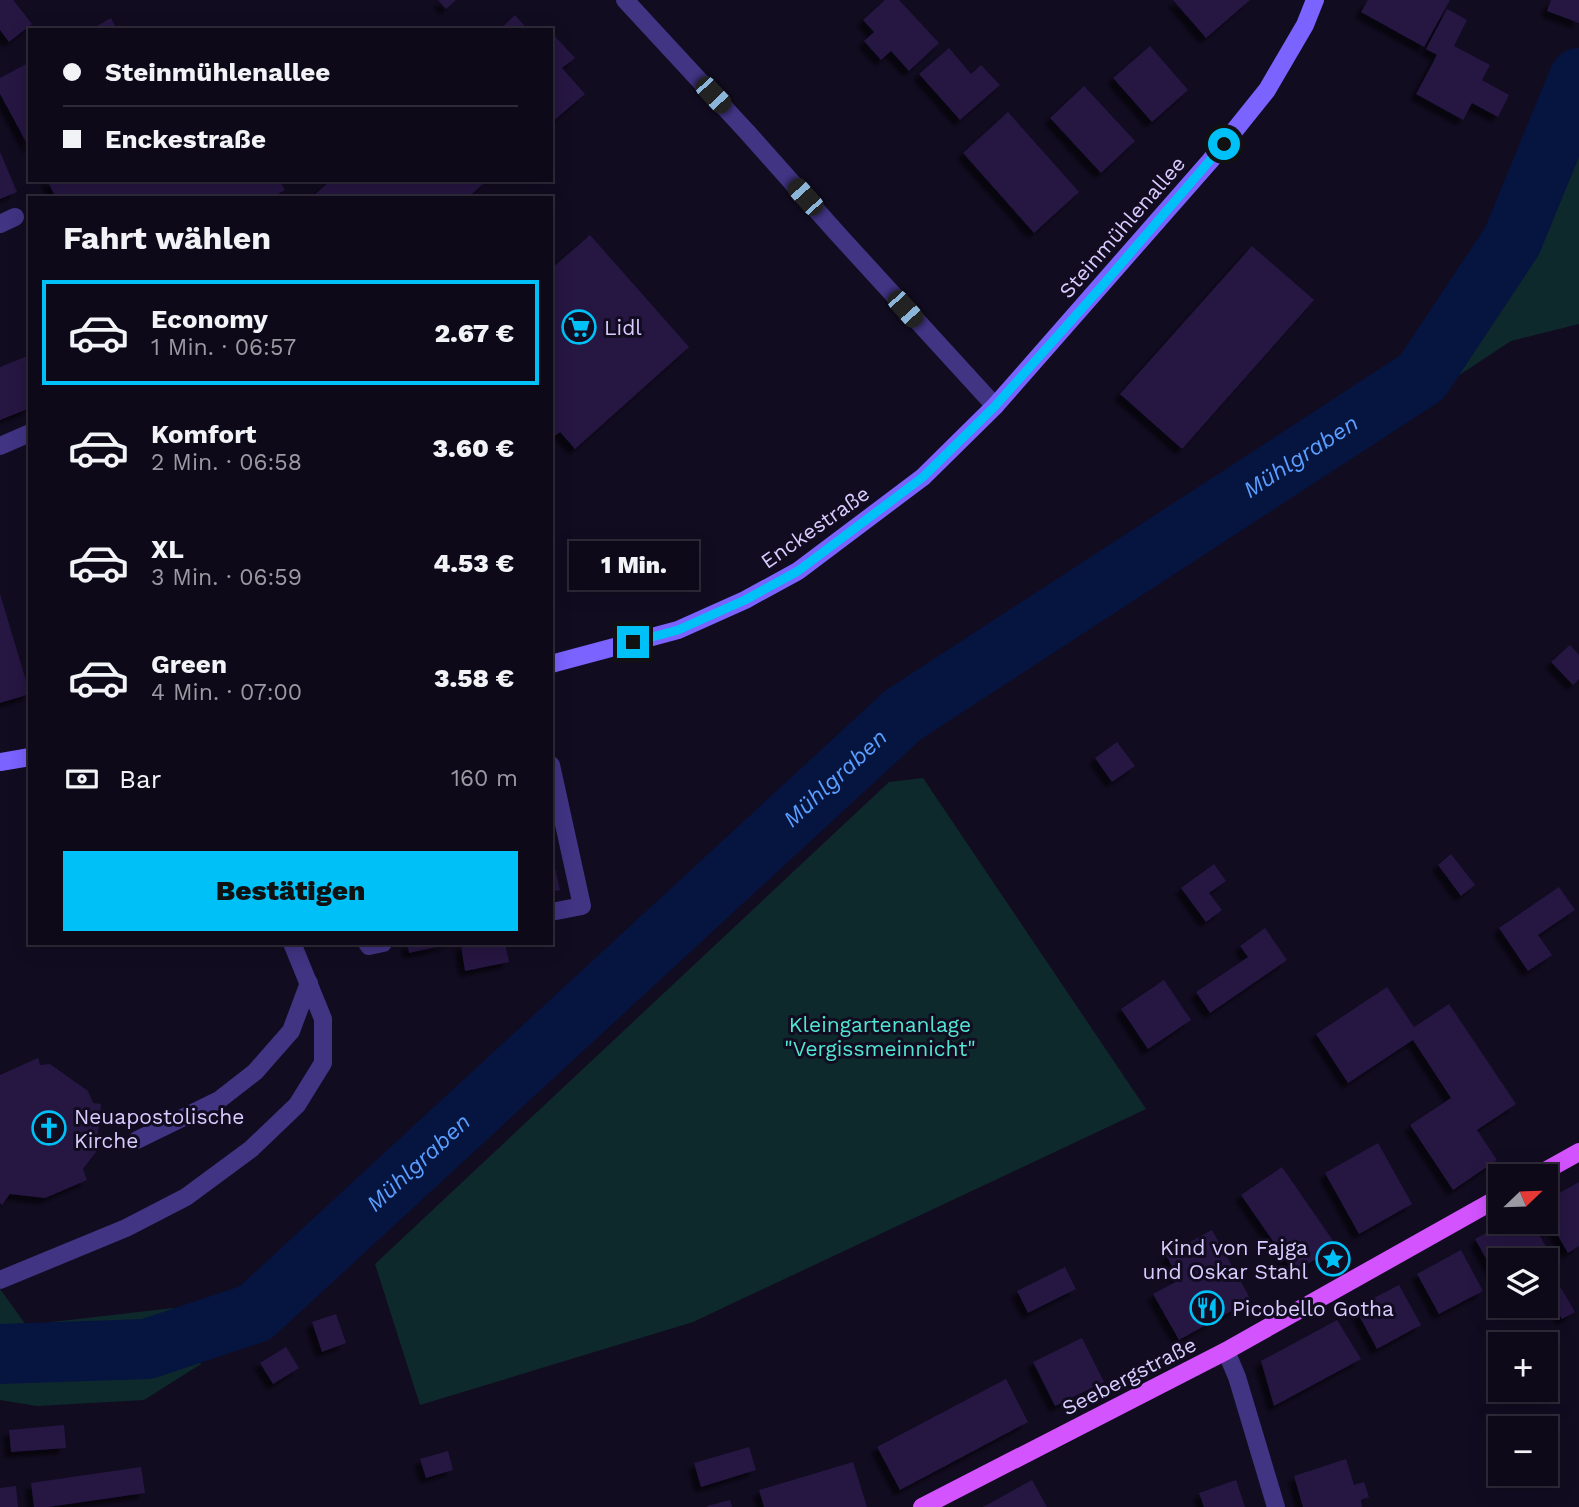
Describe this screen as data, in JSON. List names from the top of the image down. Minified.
{"streets":{"main road":["Steinmühlenallee","Enckestraße","Seebergstraße"]},"crossings":[["Steinmühlenallee","Enckestraße"]],"water":["Mühlgraben"],"parks":["Kleingartenanlage \"Vergissmeinnicht\""],"places":{"supermarket":["Lidl"],"church":["Neuapostolische Kirche"],"place":["Kind von Fajga und Oskar Stahl"],"restaurant":["Picobello Gotha"]},"north":"top right","page":{"banner":["Steinmühlenallee","Enckestraße"],"heading":"Fahrt wählen","list":[{"name":"Economy","note":"1 Min. · 06:57","value":"2.67 €"},{"name":"Komfort","note":"2 Min. · 06:58","value":"3.60 €"},{"name":"XL","note":"3 Min. · 06:59","value":"4.53 €"},{"name":"Green","note":"4 Min. · 07:00","value":"3.58 €"}],"bubble":"1 Min.","pay":["Bar","160 m"],"buttons":"Bestätigen","map_buttons":["+","−"]}}
